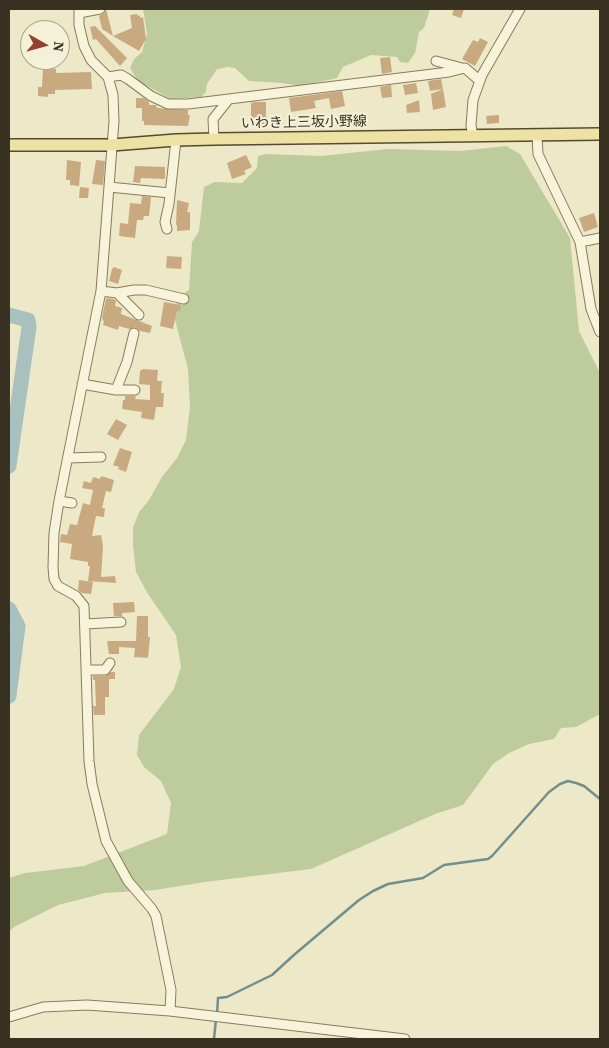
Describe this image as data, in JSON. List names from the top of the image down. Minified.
{"streets":{"main road":["いわき上三坂小野線"]},"north":"right"}
